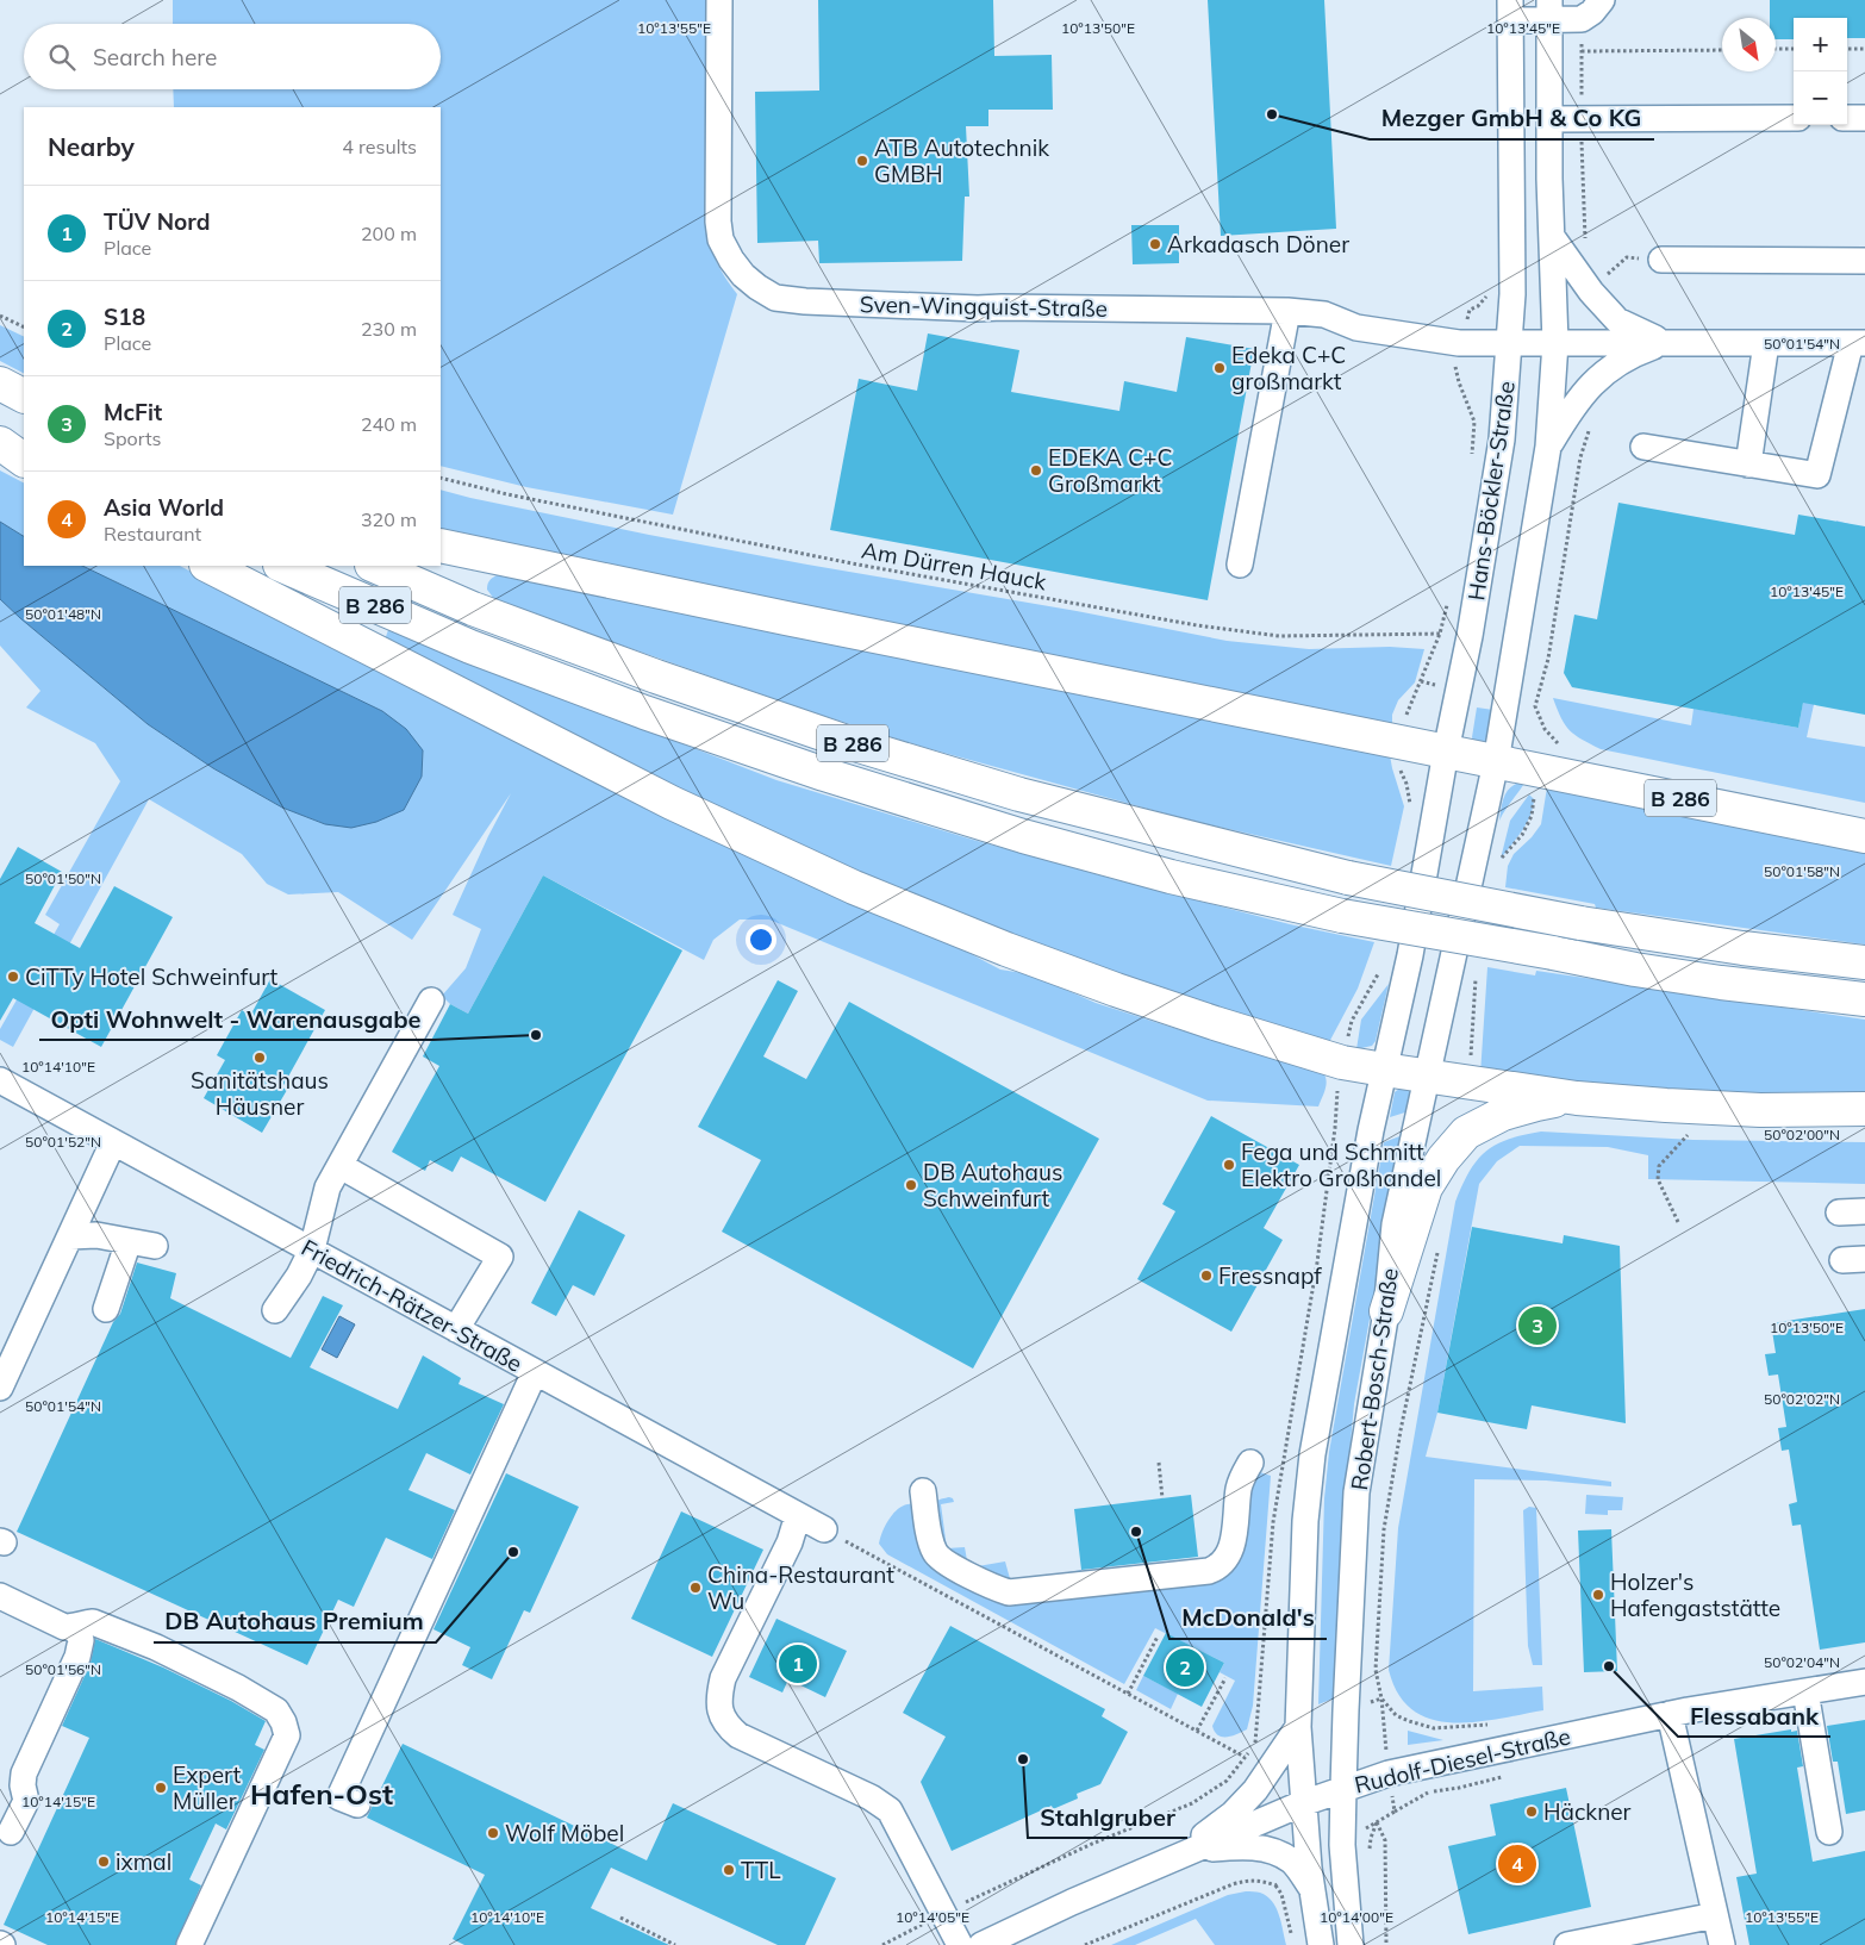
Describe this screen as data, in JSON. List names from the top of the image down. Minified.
{"streets":{"highway":["B 286"],"street":["Sven-Wingquist-Straße","Hans-Böckler-Straße","Friedrich-Rätzer-Straße","Robert-Bosch-Straße","Rudolf-Diesel-Straße"],"path":["Am Dürren Hauck"]},"crossings":[["Sven-Wingquist-Straße","Hans-Böckler-Straße"],["Hans-Böckler-Straße","Am Dürren Hauck"],["Hans-Böckler-Straße","B 286"],["Hans-Böckler-Straße","Robert-Bosch-Straße"],["B 286","Robert-Bosch-Straße"],["Robert-Bosch-Straße","Rudolf-Diesel-Straße"]],"districts":["Hafen-Ost"],"places":["Mezger GmbH & Co KG","ATB Autotechnik GMBH","Arkadasch Döner","Edeka C+C großmarkt","EDEKA C+C Großmarkt","CiTTy Hotel Schweinfurt","Opti Wohnwelt - Warenausgabe","Sanitätshaus Häusner","Fega und Schmitt Elektro Großhandel","DB Autohaus Schweinfurt","Fressnapf","McDonald's","DB Autohaus Premium","China-Restaurant Wu","Holzer's Hafengaststätte","Flessabank","Stahlgruber","Expert Müller","Häckner","Wolf Möbel","ixmal","TTL"],"north":"bottom right","page":{"map_buttons":["+","−"],"search":"Search here","heading":["Nearby","4 results"],"list":[{"mark":"1","name":"TÜV Nord","note":"Place","value":"200 m"},{"mark":"2","name":"S18","note":"Place","value":"230 m"},{"mark":"3","name":"McFit","note":"Sports","value":"240 m"},{"mark":"4","name":"Asia World","note":"Restaurant","value":"320 m"}],"pins":["3","1","2","4"]},"coordinates":["10°13'45\"E","10°13'55\"E","10°13'50\"E","50°01'54\"N","50°01'48\"N","50°01'58\"N","50°01'50\"N","10°14'10\"E","50°02'00\"N","50°01'52\"N","50°02'02\"N","50°02'04\"N","50°01'56\"N","10°14'15\"E","10°14'05\"E","10°14'00\"E"]}
